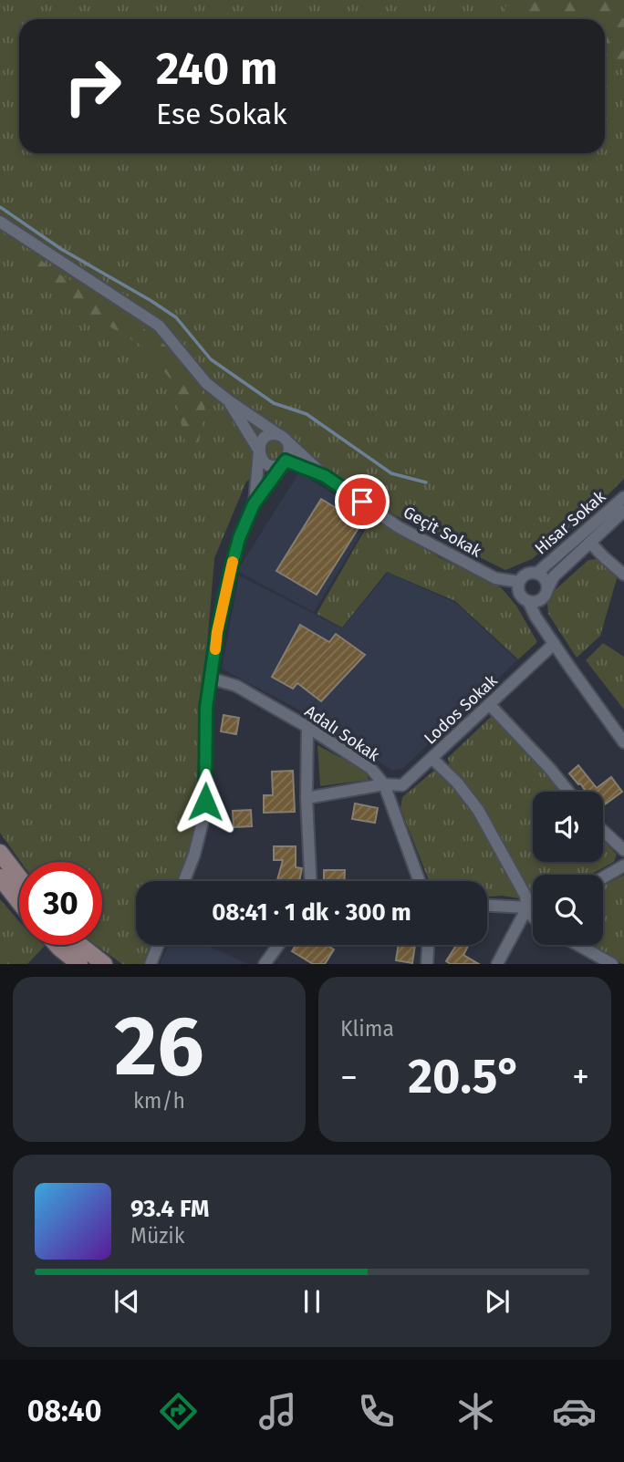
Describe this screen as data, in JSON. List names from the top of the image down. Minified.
{"streets":{"street":["Hisar Sokak","Geçit Sokak","Lodos Sokak","Adalı Sokak"]},"crossings":[["Hisar Sokak","Geçit Sokak"],["Lodos Sokak","Adalı Sokak"]],"page":{"turn":["240 m","Ese Sokak"],"limit":"30","trip":"08:41 · 1 dk · 300 m","tile":[["26","km/h"],"Klima"],"heat":["−","20.5°","+"],"song":["93.4 FM","Müzik"],"tabs":"08:40"}}
